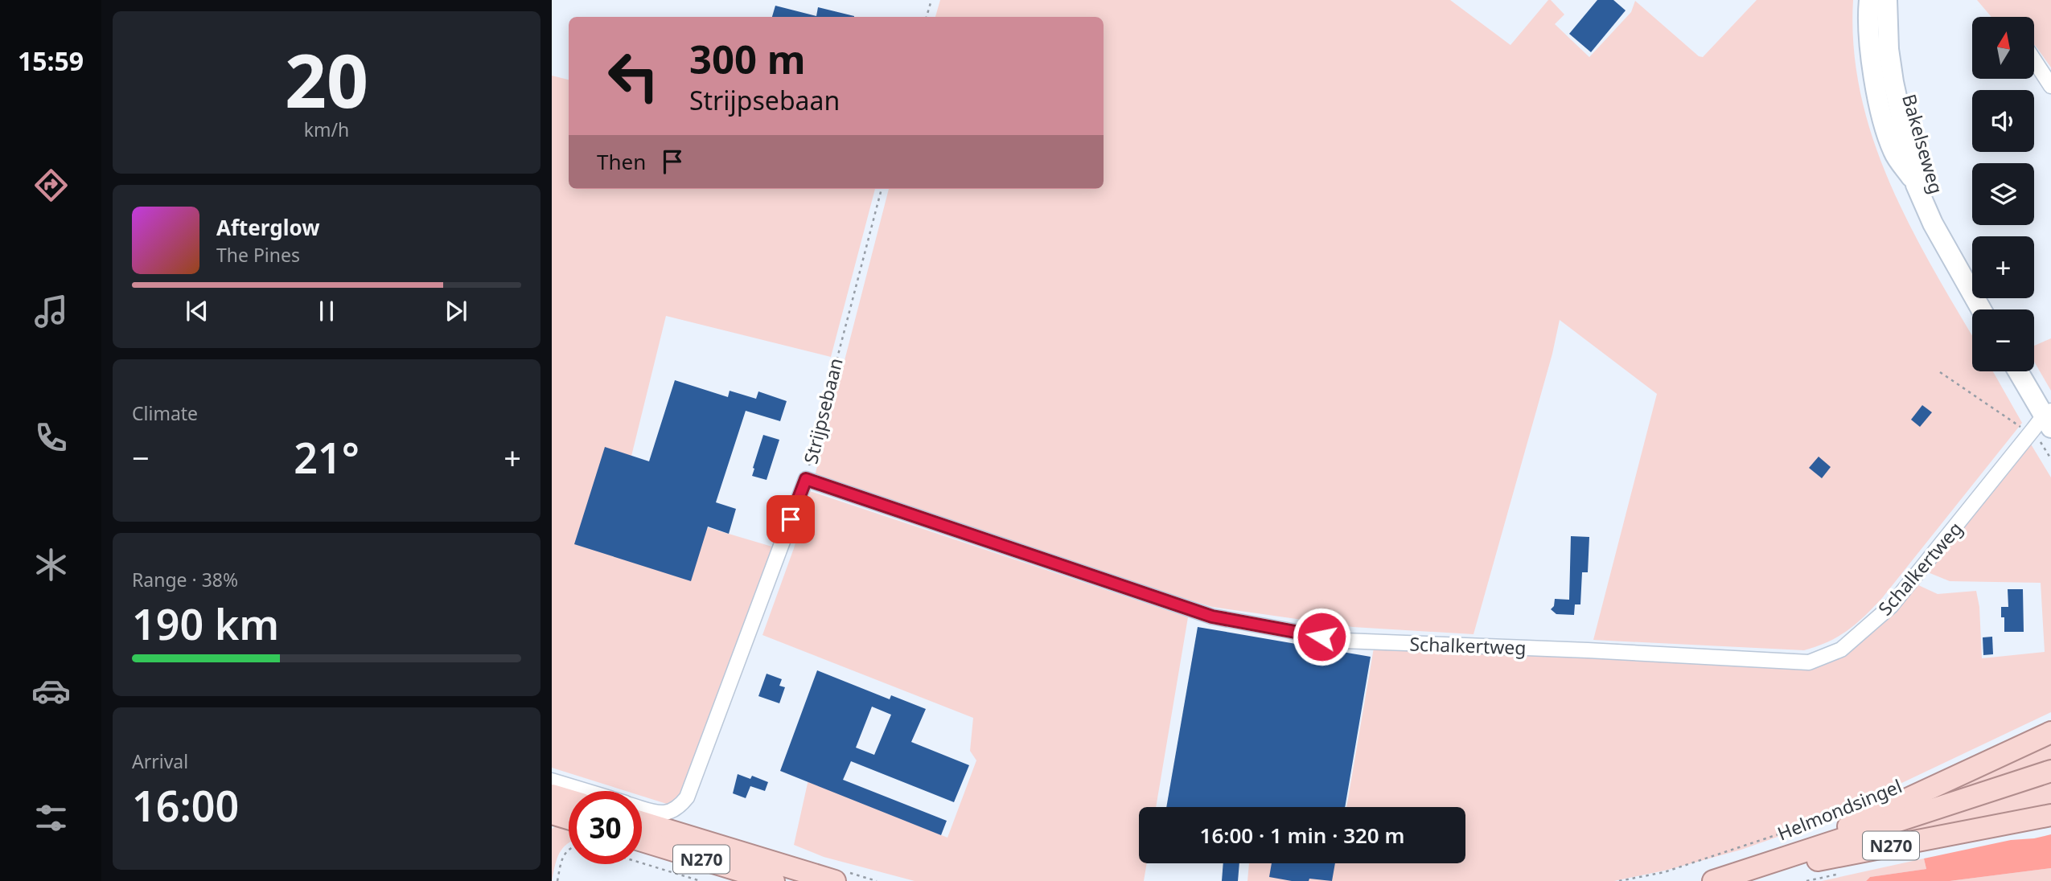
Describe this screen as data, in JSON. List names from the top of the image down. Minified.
{"streets":{"main road":["Bakelseweg","Helmondsingel","N270"],"street":["Strijpsebaan","Schalkertweg"]},"crossings":[["Strijpsebaan","Schalkertweg"],["Helmondsingel","N270"]],"north":"top","page":{"tabs":"15:59","tile":[["20","km/h"],"Climate",["Range · 38%","190 km"],["Arrival","16:00"]],"map_buttons":["+","−"],"turn":["300 m","Strijpsebaan"],"then":"Then","song":["Afterglow","The Pines"],"heat":["−","21°","+"],"limit":"30","trip":"16:00 · 1 min · 320 m"}}
